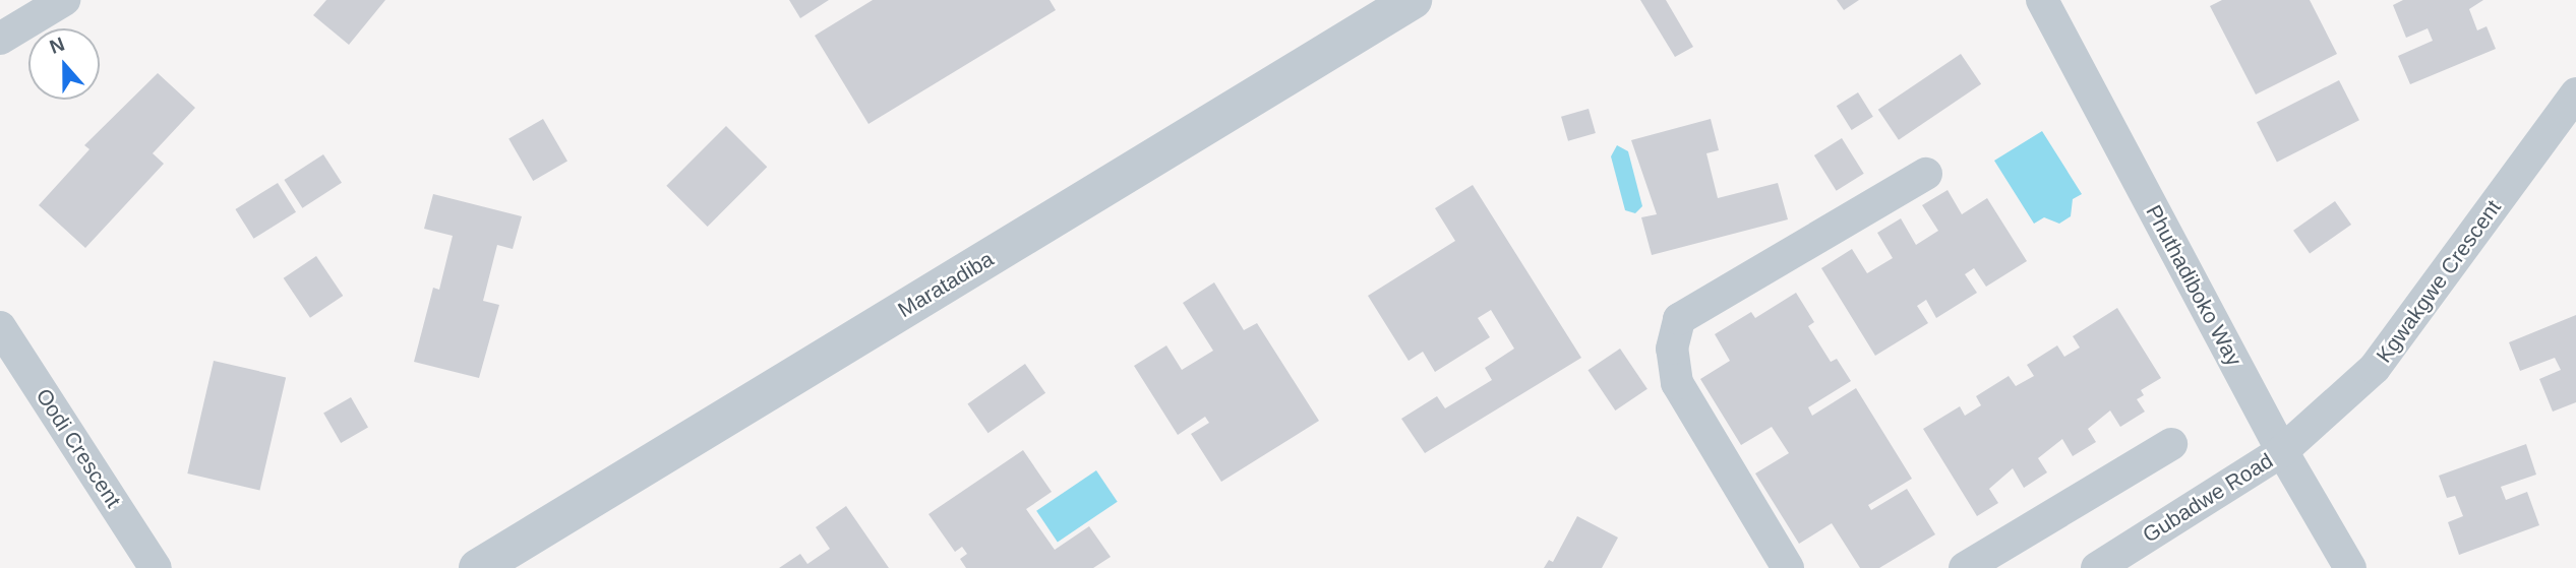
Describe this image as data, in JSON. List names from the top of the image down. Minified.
{"streets":{"street":["Kgwakgwe Crescent","Maratadiba","Phuthadiboko Way","Oodi Crescent","Gubadwe Road"]},"crossings":[["Kgwakgwe Crescent","Phuthadiboko Way"],["Kgwakgwe Crescent","Gubadwe Road"],["Phuthadiboko Way","Gubadwe Road"]],"north":"top"}
